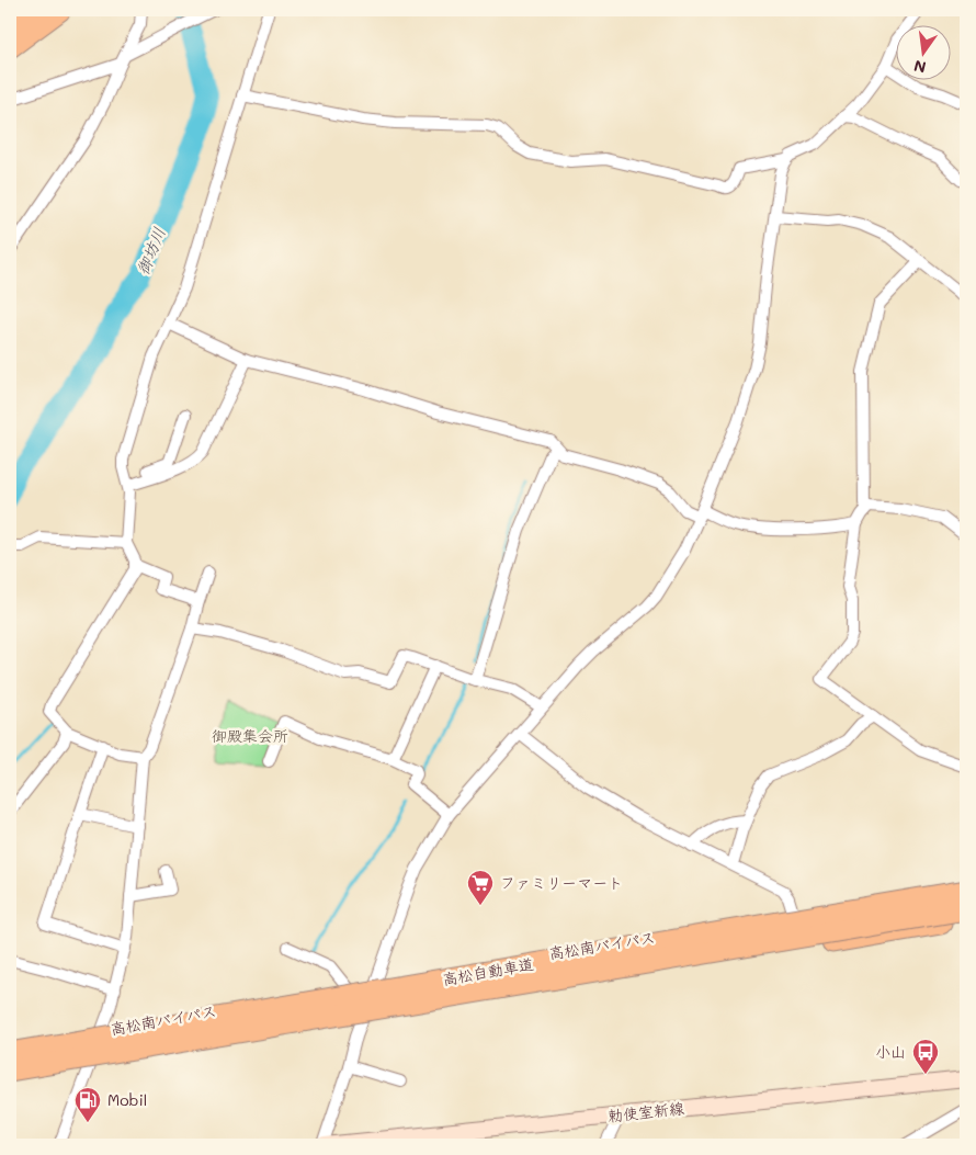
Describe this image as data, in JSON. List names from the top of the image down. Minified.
{"streets":{"highway":["高松南バイパス","高松自動車道"],"main road":["勅使室新線"]},"water":["御坊川"],"parks":["御殿集会所"],"places":{"supermarket":["ファミリーマート"],"bus stop":["小山"],"fuel station":["Mobil"]},"north":"bottom"}
